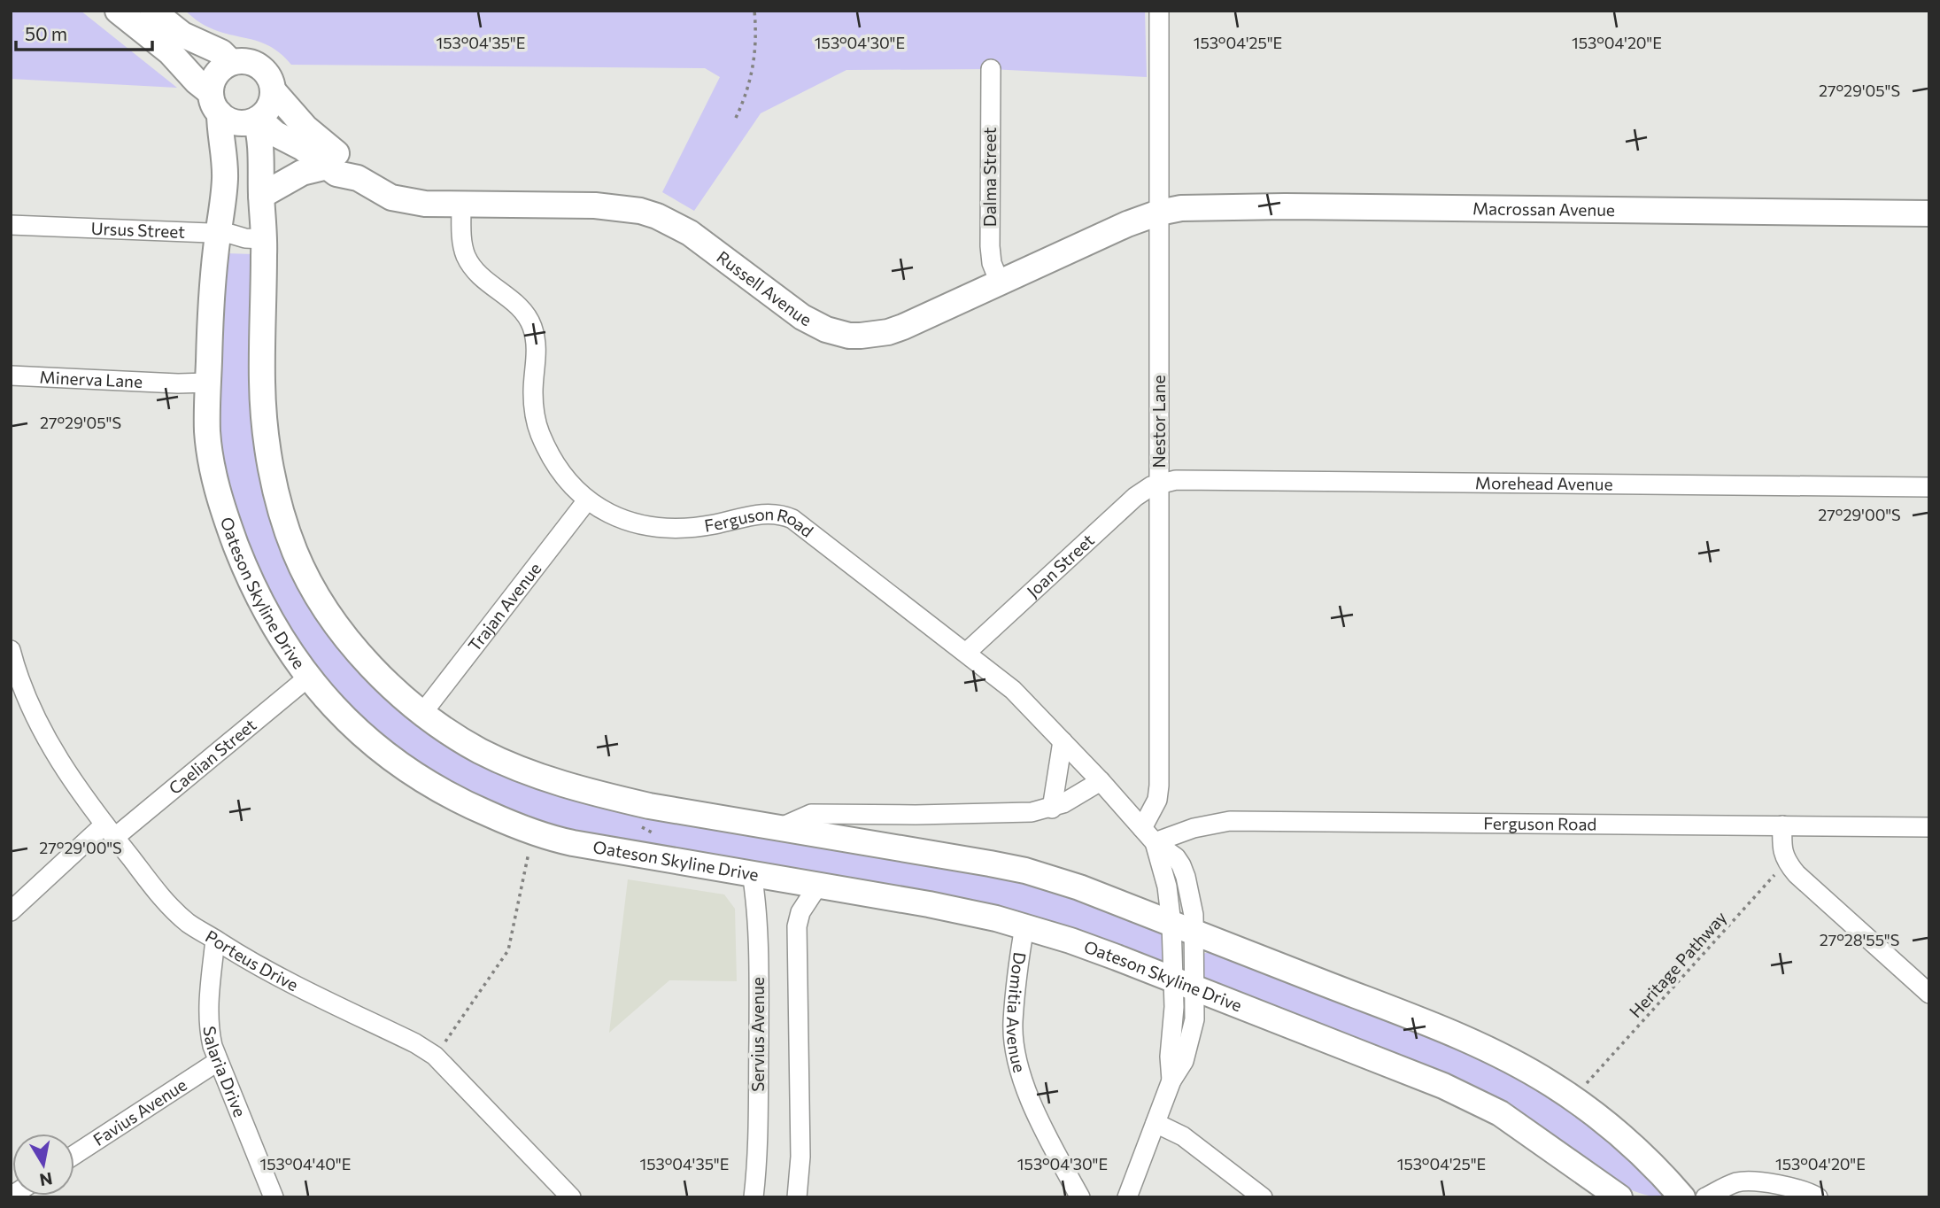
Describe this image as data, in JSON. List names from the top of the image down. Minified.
{"streets":{"main road":["Macrossan Avenue","Russell Avenue","Oateson Skyline Drive"],"street":["Dalma Street","Ursus Street","Minerva Lane","Nestor Lane","Morehead Avenue","Ferguson Road","Joan Street","Trajan Avenue","Caelian Street","Porteus Drive","Domitia Avenue","Servius Avenue","Salaria Drive","Favius Avenue"],"path":["Heritage Pathway"]},"crossings":[["Dalma Street","Russell Avenue"],["Macrossan Avenue","Russell Avenue"],["Macrossan Avenue","Nestor Lane"],["Ursus Street","Oateson Skyline Drive"],["Russell Avenue","Nestor Lane"],["Russell Avenue","Ferguson Road"],["Minerva Lane","Oateson Skyline Drive"],["Nestor Lane","Morehead Avenue"],["Nestor Lane","Ferguson Road"],["Nestor Lane","Joan Street"],["Morehead Avenue","Joan Street"],["Ferguson Road","Joan Street"],["Ferguson Road","Oateson Skyline Drive"],["Ferguson Road","Trajan Avenue"],["Oateson Skyline Drive","Caelian Street"],["Oateson Skyline Drive","Domitia Avenue"],["Oateson Skyline Drive","Servius Avenue"],["Caelian Street","Porteus Drive"],["Porteus Drive","Salaria Drive"],["Salaria Drive","Favius Avenue"]],"scale_bar":"50 m","north":"bottom","coordinates":["153°04'35\"E","153°04'25\"E","153°04'30\"E","153°04'20\"E","27°29'05\"S","27°29'00\"S","27°28'55\"S","153°04'40\"E"]}
